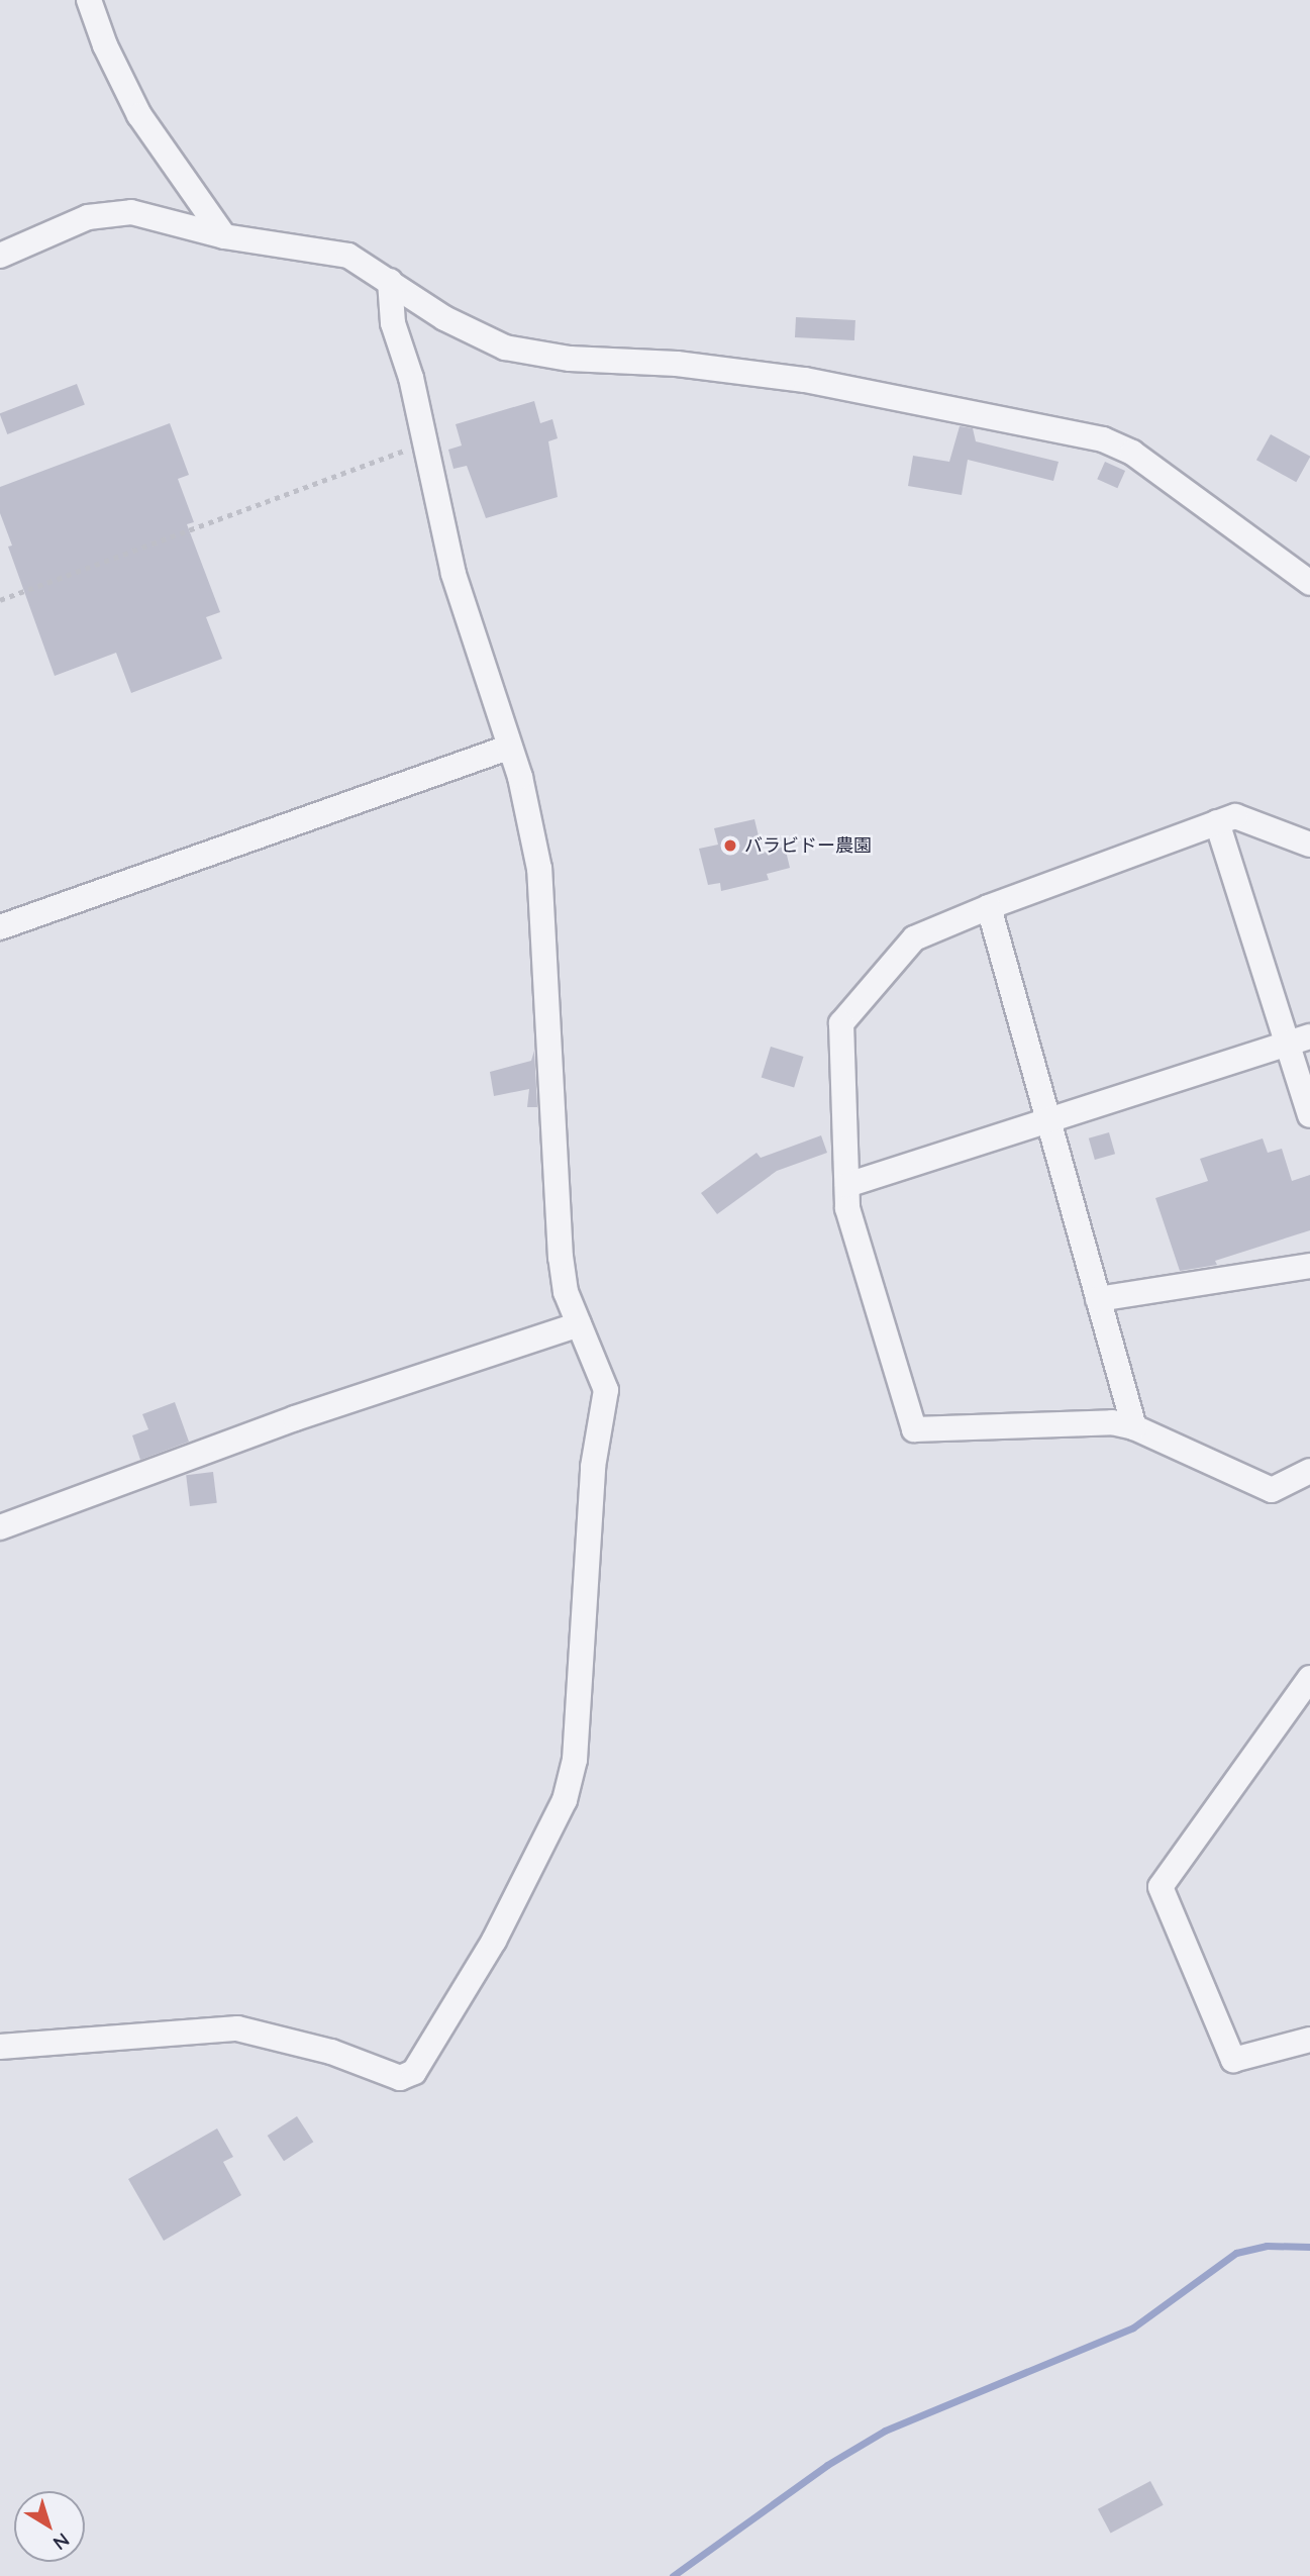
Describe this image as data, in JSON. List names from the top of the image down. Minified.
{"places":["バラビドー農園"],"north":"bottom right"}
